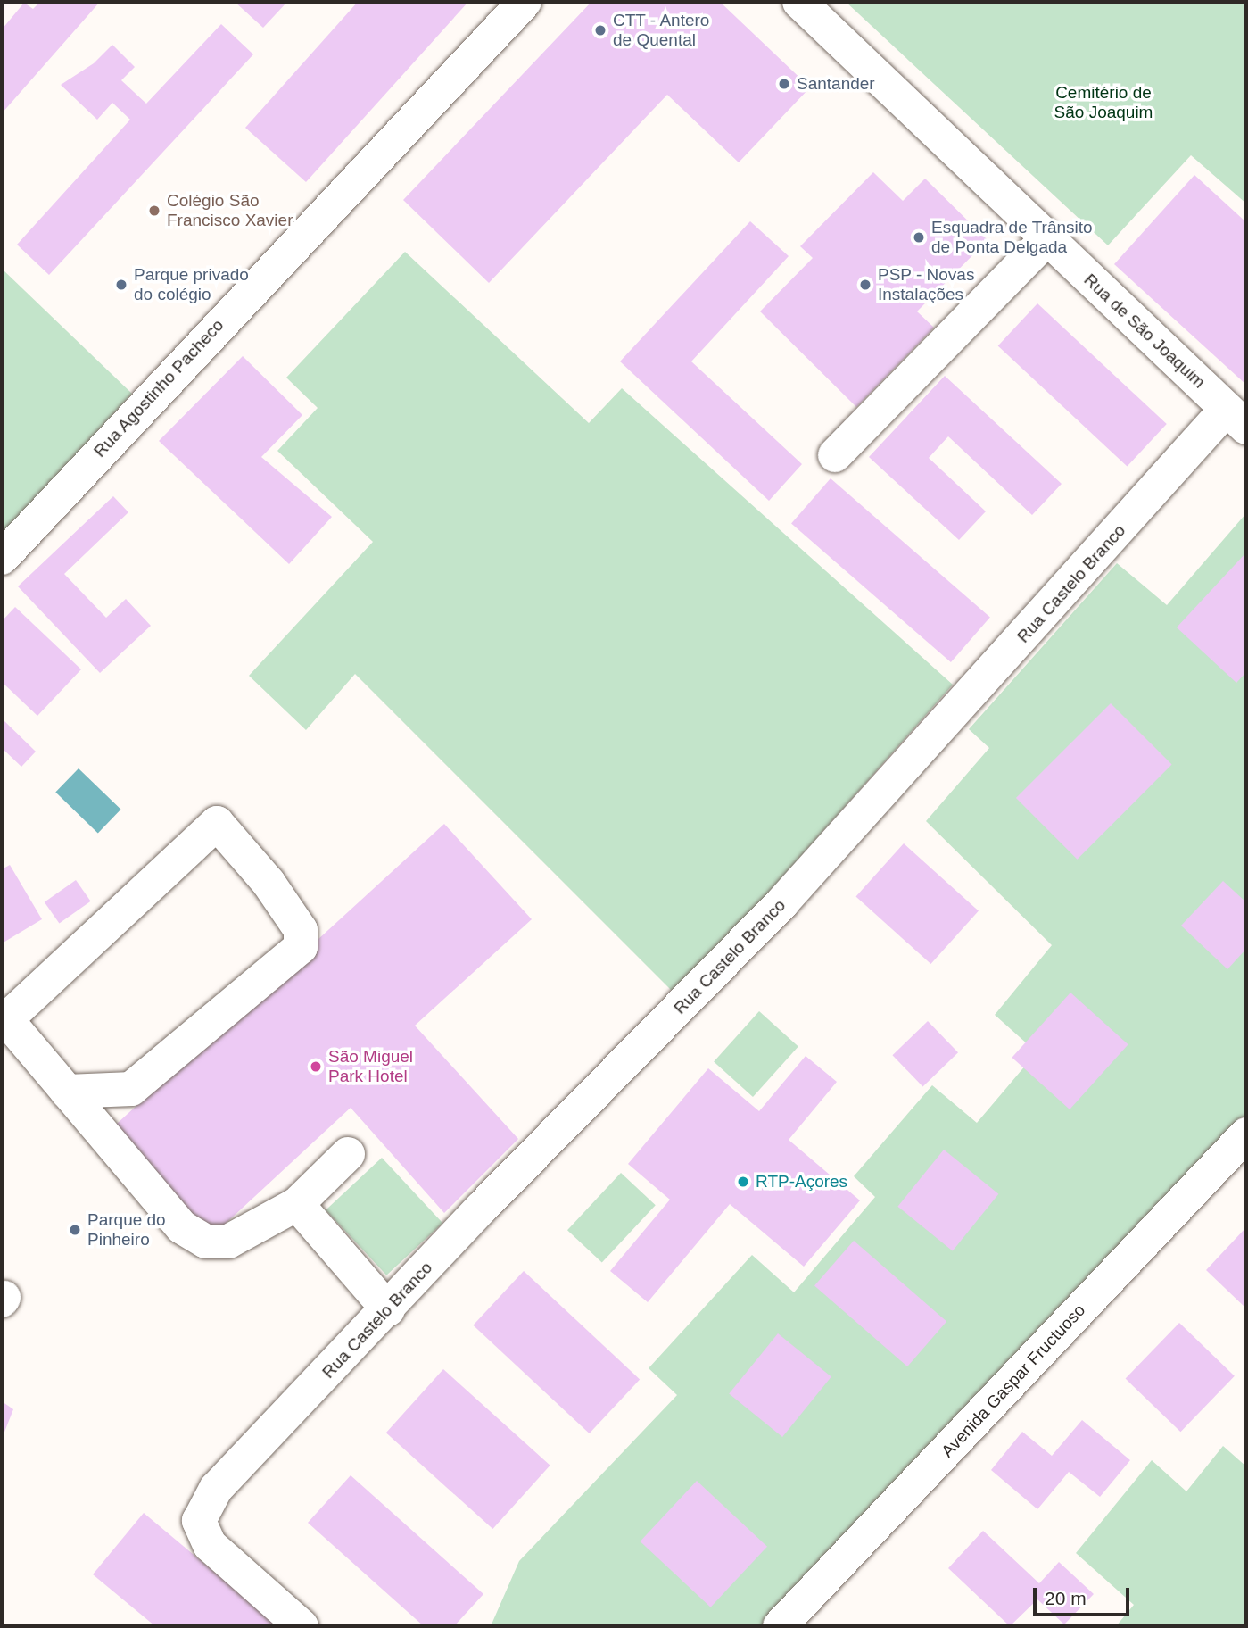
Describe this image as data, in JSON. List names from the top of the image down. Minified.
{"streets":{"street":["Rua de São Joaquim","Rua Agostinho Pacheco","Rua Castelo Branco","Avenida Gaspar Fructuoso"]},"crossings":[["Rua de São Joaquim","Rua Castelo Branco"]],"parks":["Cemitério de São Joaquim"],"places":["CTT - Antero de Quental","Santander","Colégio São Francisco Xavier","Esquadra de Trânsito de Ponta Delgada","Parque privado do colégio","PSP - Novas Instalações","São Miguel Park Hotel","RTP-Açores","Parque do Pinheiro"],"scale_bar":"20 m"}
